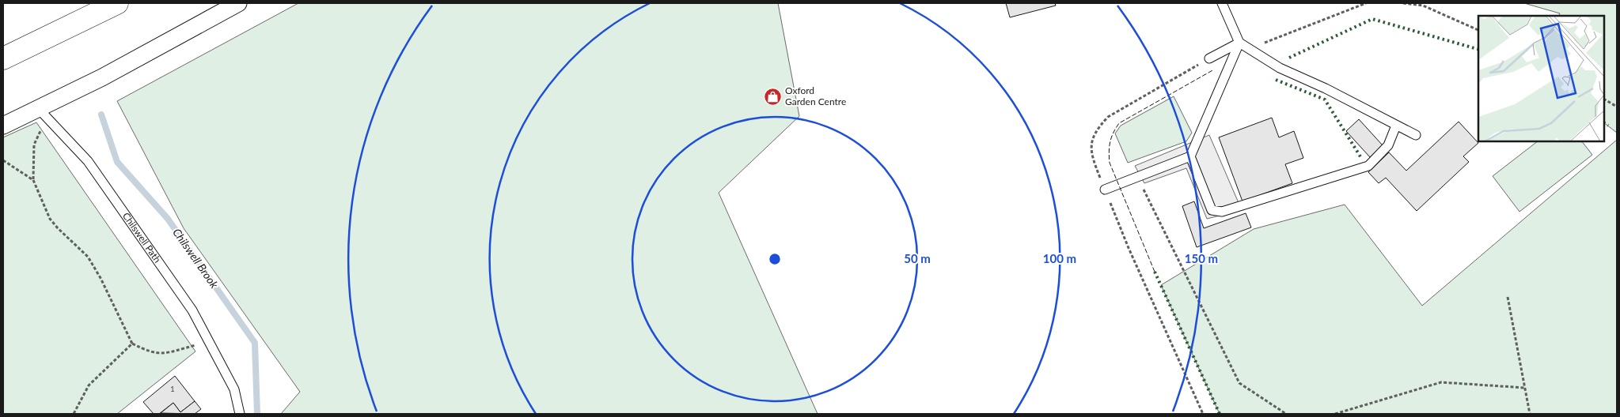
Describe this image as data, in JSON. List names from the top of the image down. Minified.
{"streets":{"lane":["Chilswell Path"]},"water":["Chilswell Brook"],"places":{"shop":["Oxford Garden Centre"]},"house_numbers":["1"],"rings":["50 m","100 m","150 m"]}
